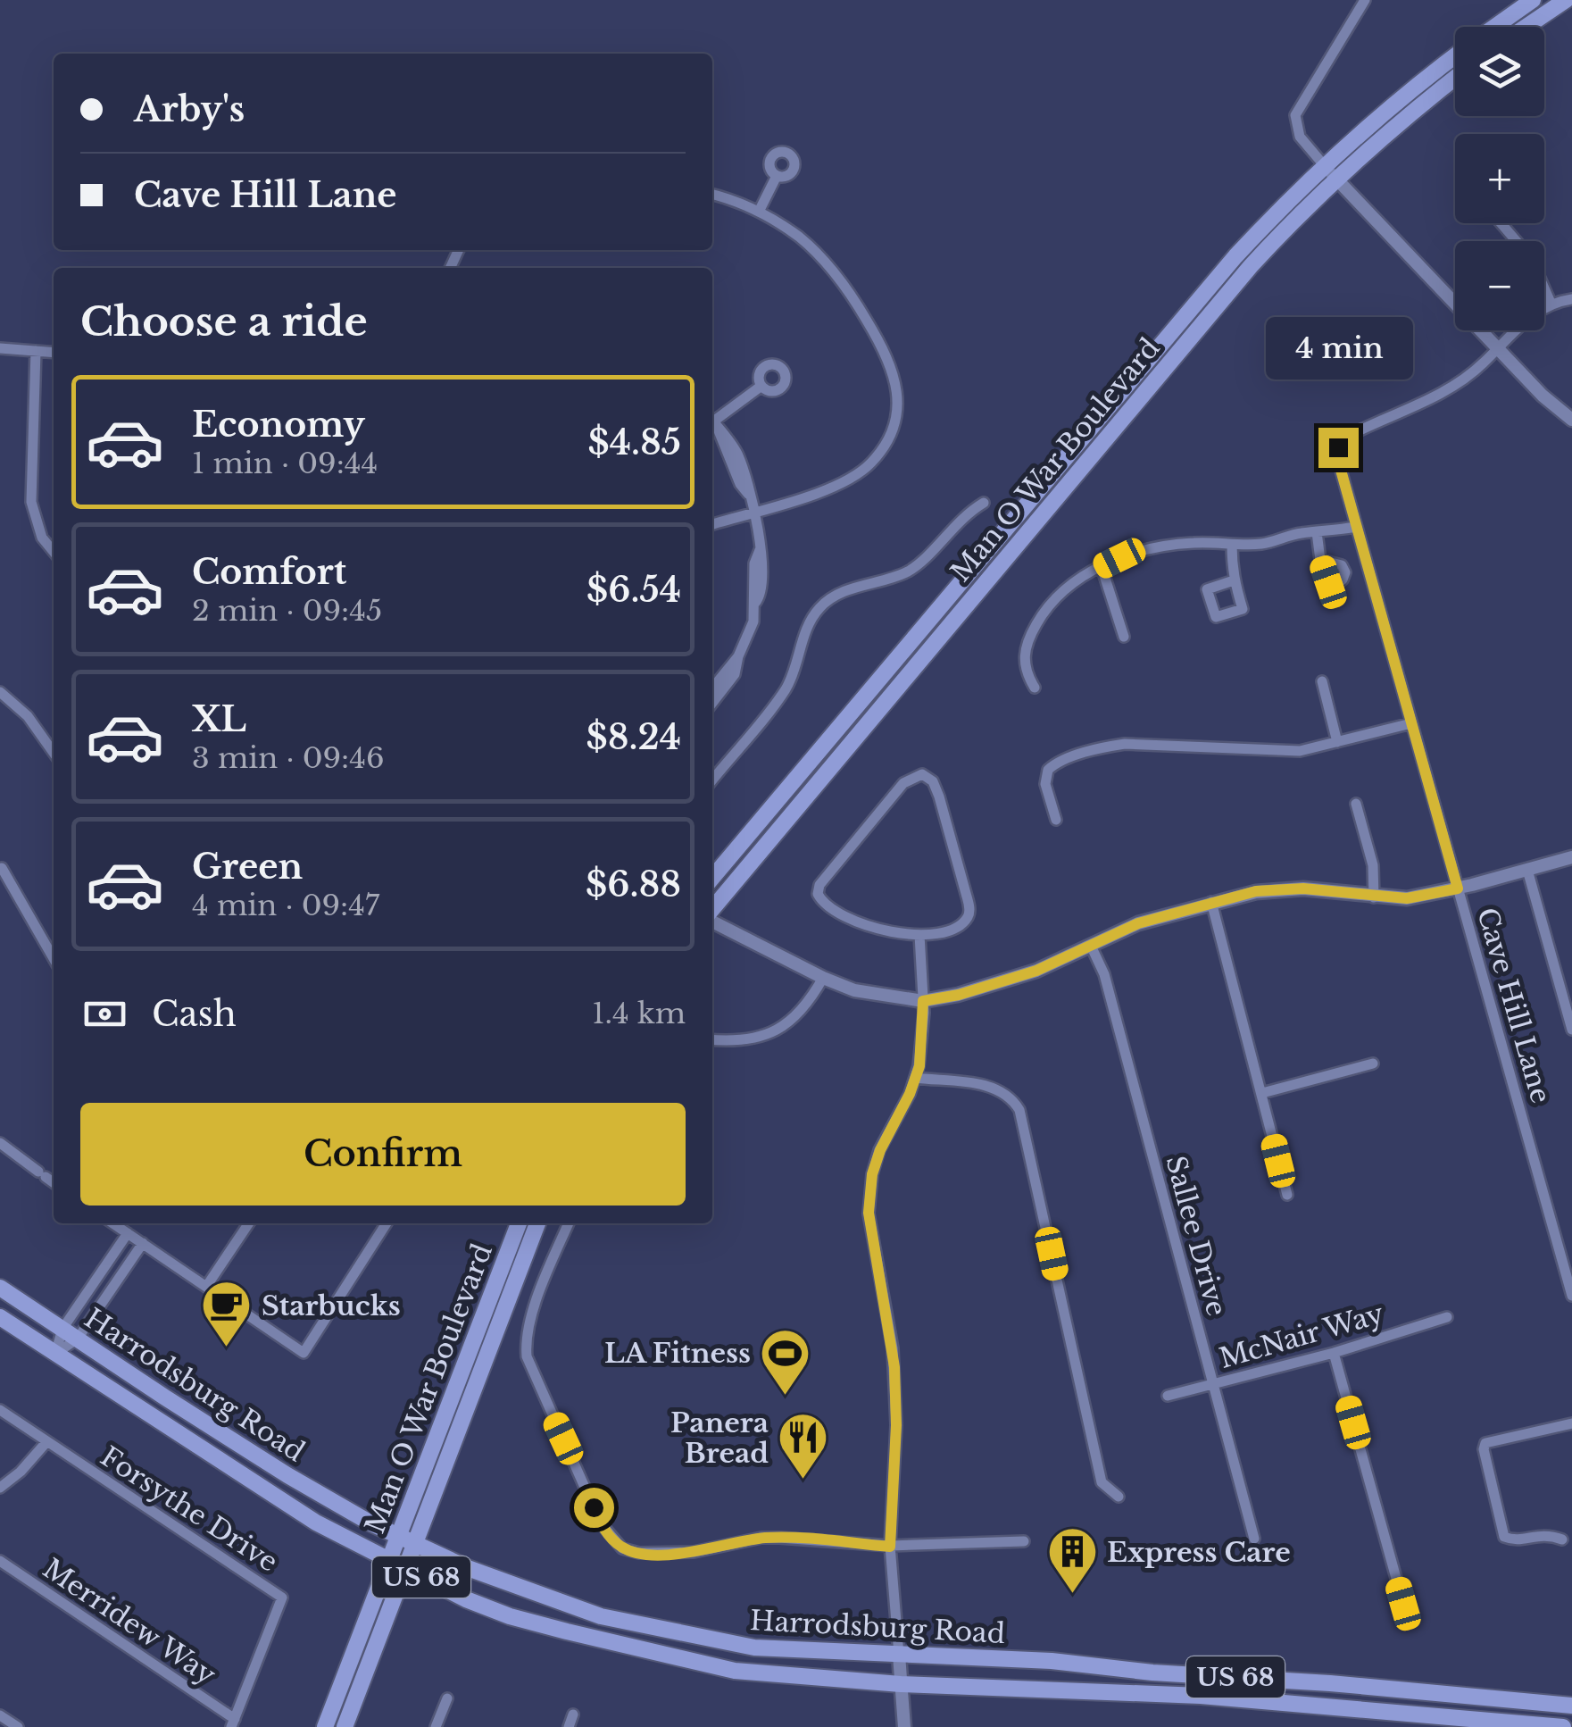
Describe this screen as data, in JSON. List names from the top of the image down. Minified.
{"streets":{"main road":["Man O War Boulevard","Harrodsburg Road","US 68"],"street":["Cave Hill Lane","Sallee Drive","McNair Way","Forsythe Drive","Merridew Way"]},"crossings":[["Man O War Boulevard","Harrodsburg Road"],["Sallee Drive","McNair Way"],["Forsythe Drive","Merridew Way"]],"places":{"cafe":["Starbucks"],"sports":["LA Fitness"],"restaurant":["Panera Bread"],"building":["Express Care"]},"page":{"map_buttons":["+","−"],"banner":["Arby's","Cave Hill Lane"],"heading":"Choose a ride","bubble":"4 min","list":[{"name":"Economy","note":"1 min · 09:44","value":"$4.85"},{"name":"Comfort","note":"2 min · 09:45","value":"$6.54"},{"name":"XL","note":"3 min · 09:46","value":"$8.24"},{"name":"Green","note":"4 min · 09:47","value":"$6.88"}],"pay":["Cash","1.4 km"],"buttons":"Confirm"}}
